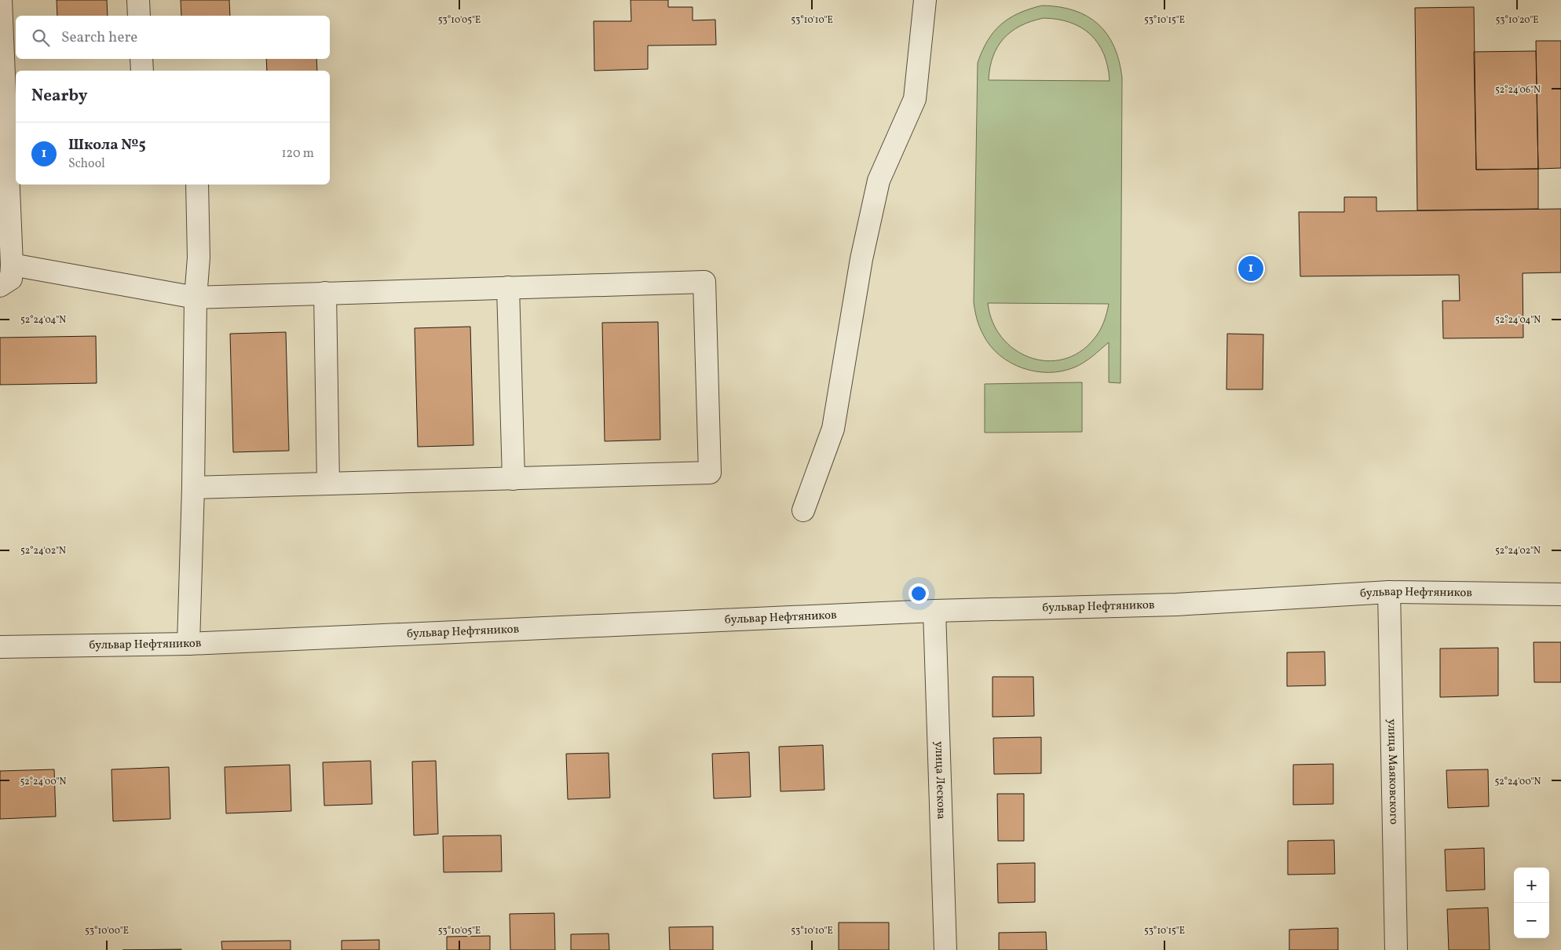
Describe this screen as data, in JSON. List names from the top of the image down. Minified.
{"streets":{"street":["бульвар Нефтяников","улица Маяковского","улица Лескова"]},"crossings":[["бульвар Нефтяников","улица Маяковского"],["бульвар Нефтяников","улица Лескова"]],"page":{"search":"Search here","heading":"Nearby","list":[{"mark":"1","name":"Школа №5","note":"School","value":"120 m"}],"pins":"1","map_buttons":["+","−"]},"coordinates":["53°10'05\"E","53°10'10\"E","53°10'15\"E","53°10'20\"E","52°24'06\"N","52°24'04\"N","52°24'02\"N","52°24'00\"N","53°10'00\"E"]}
